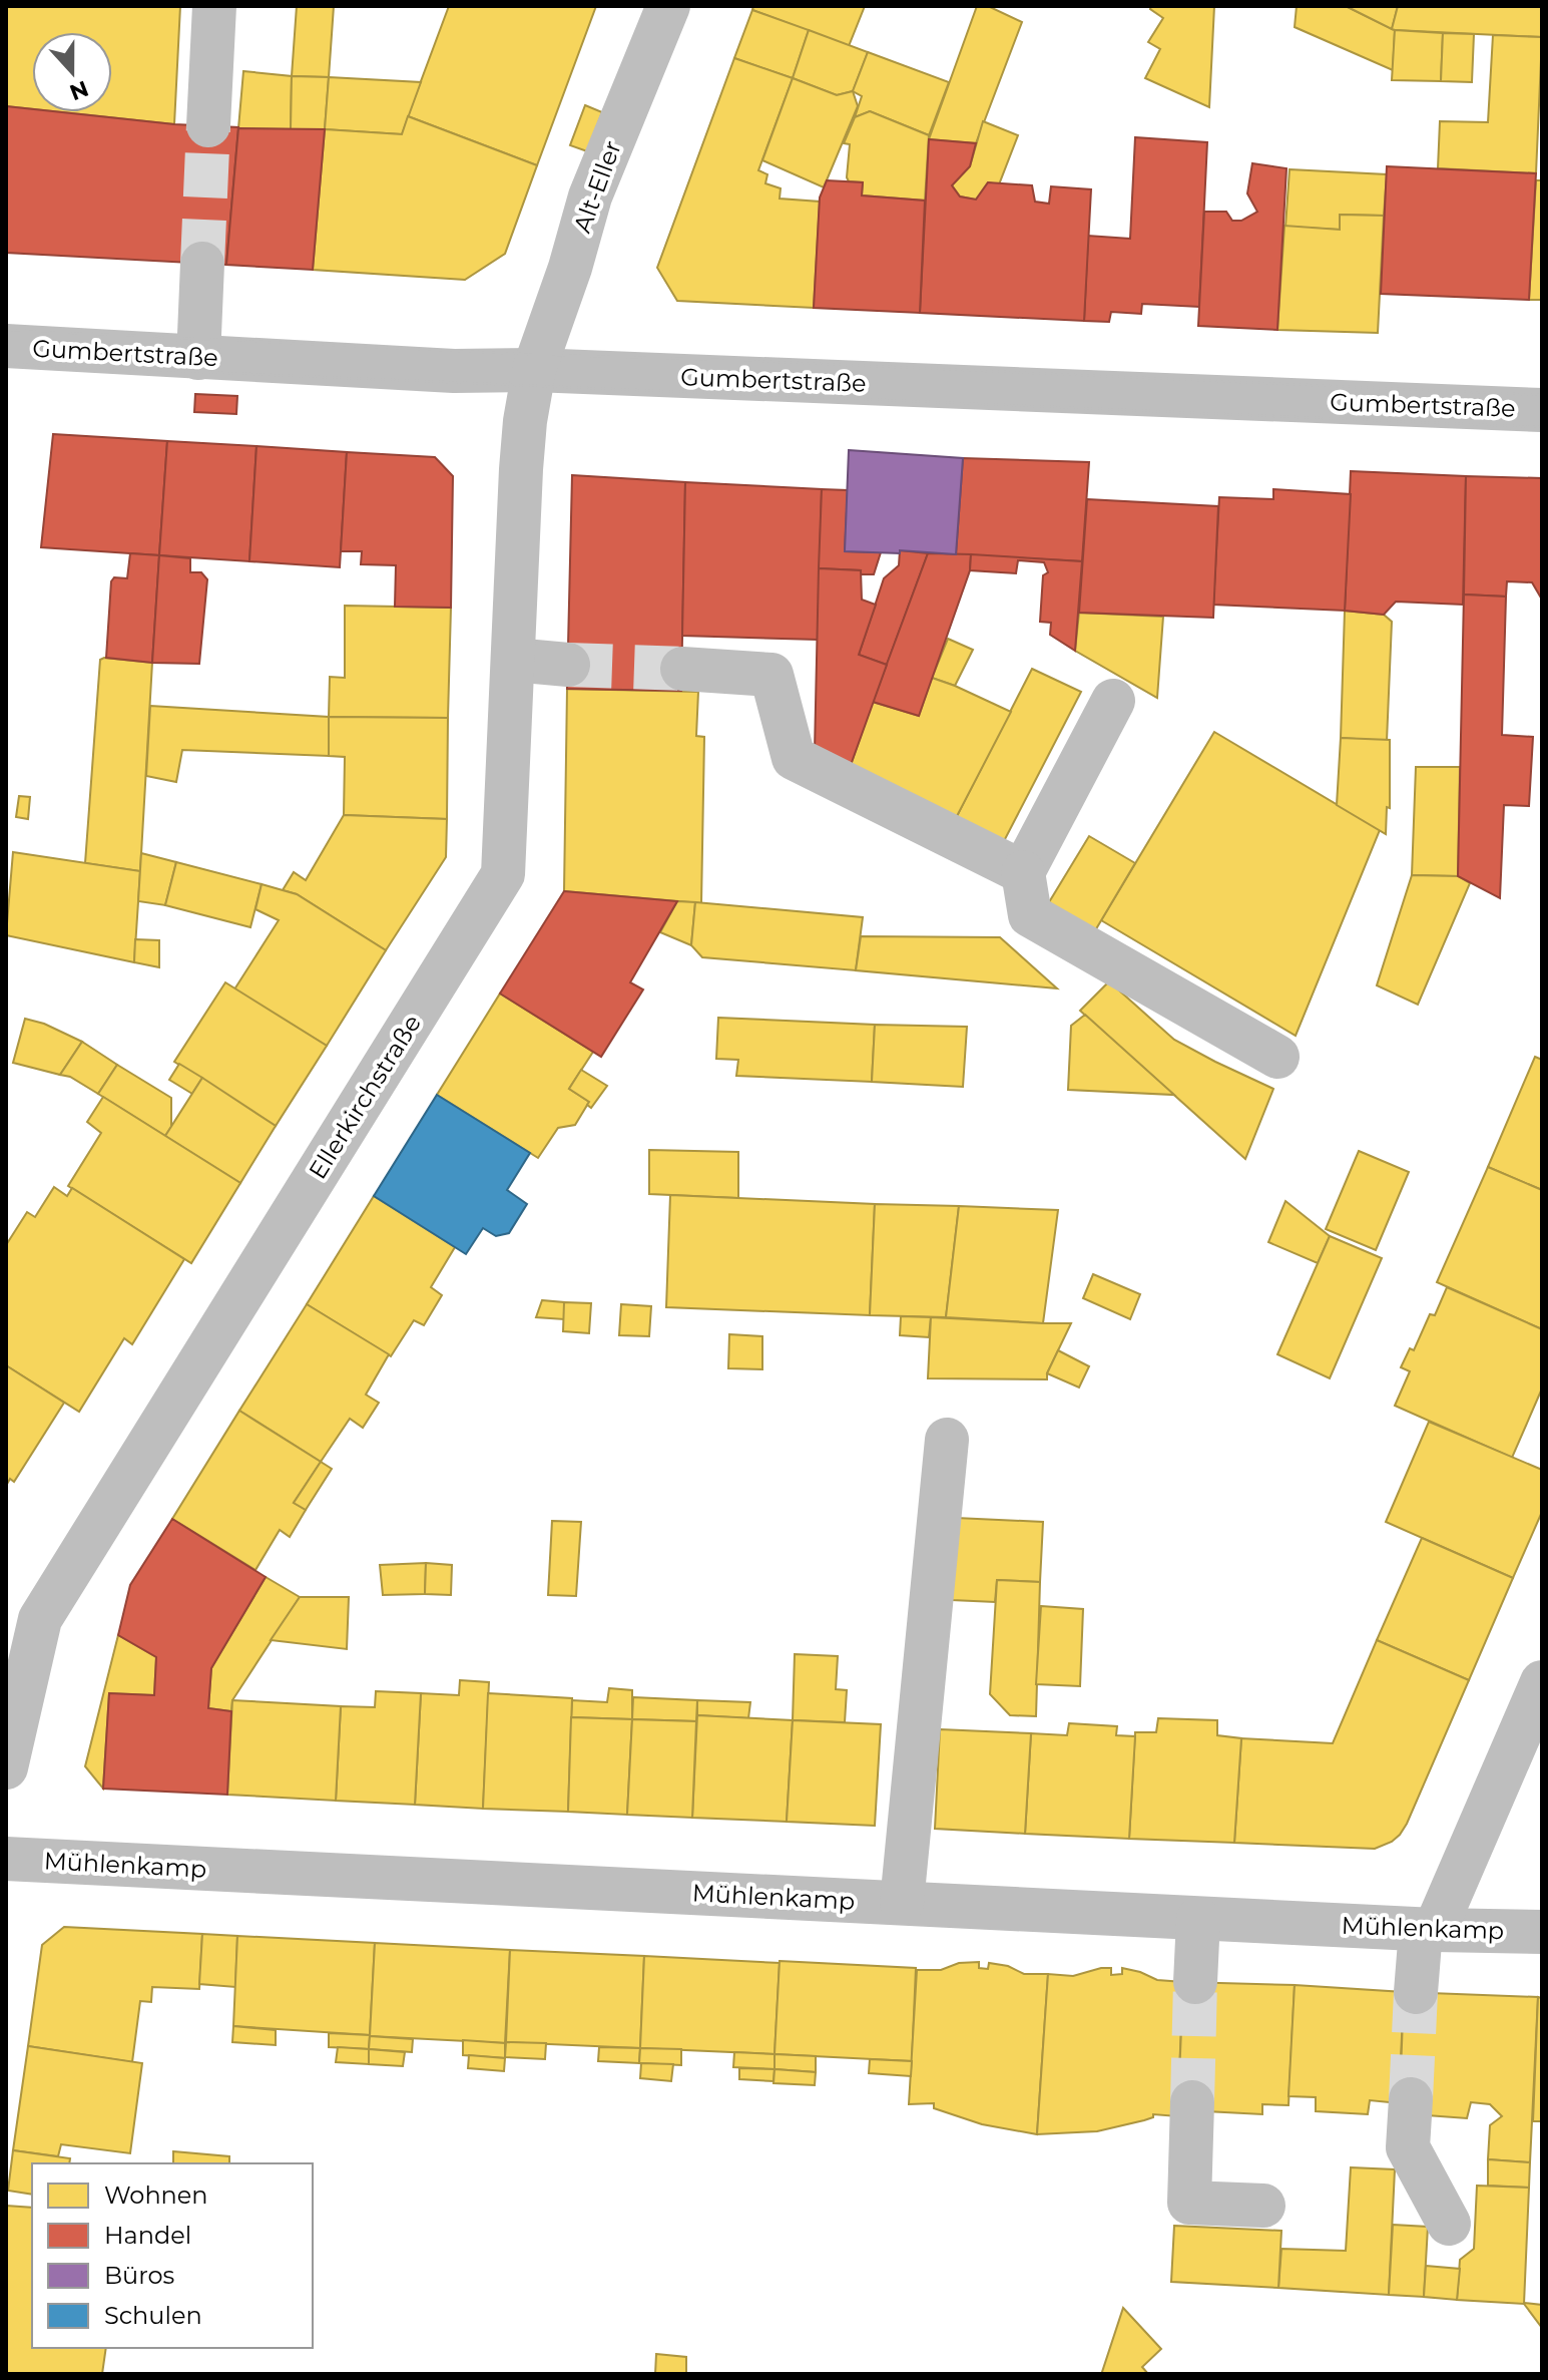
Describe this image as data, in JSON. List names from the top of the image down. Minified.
{"streets":{"street":["Alt-Eller","Gumbertstraße","Ellerkirchstraße","Mühlenkamp"]},"crossings":[["Alt-Eller","Gumbertstraße"],["Alt-Eller","Ellerkirchstraße"],["Gumbertstraße","Ellerkirchstraße"]],"legend":["Wohnen","Handel","Büros","Schulen"],"north":"bottom"}
